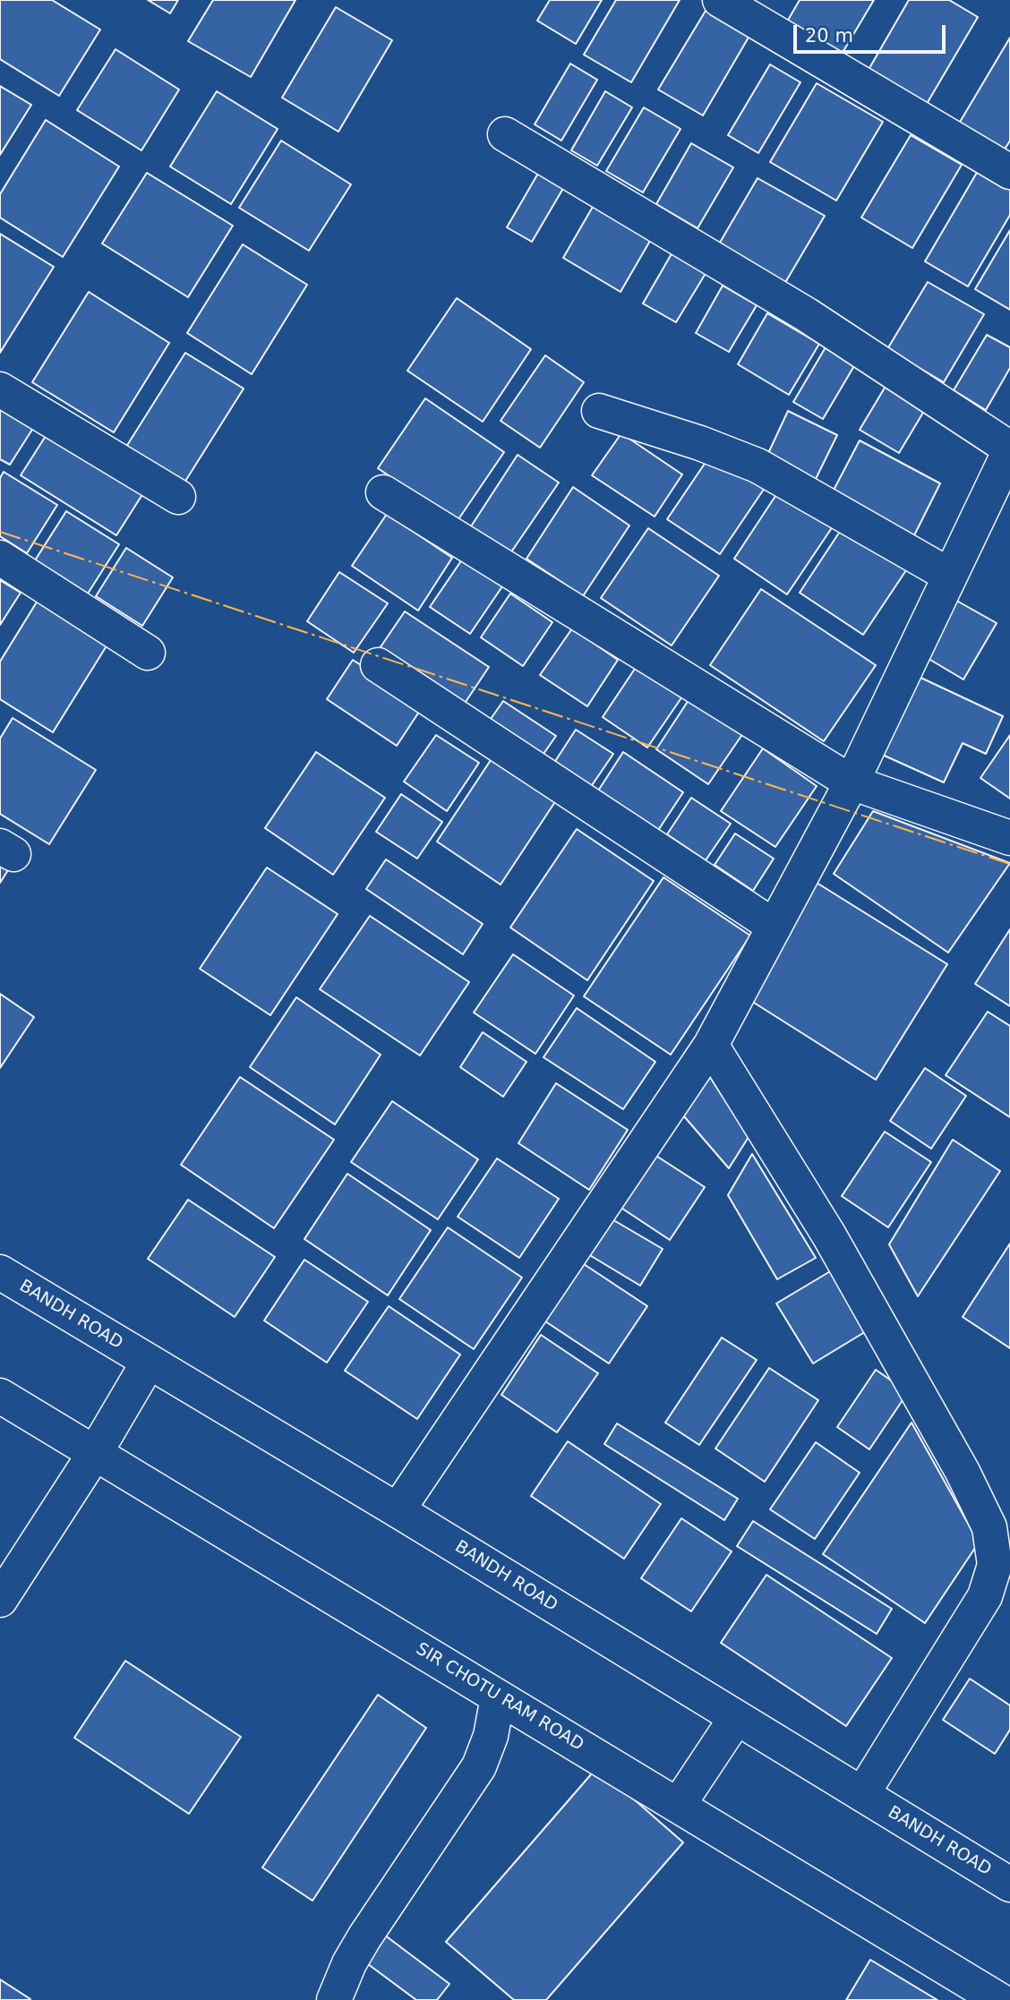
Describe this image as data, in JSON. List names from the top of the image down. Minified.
{"streets":{"street":["BANDH ROAD","SIR CHOTU RAM ROAD"]},"scale_bar":"20 m"}
